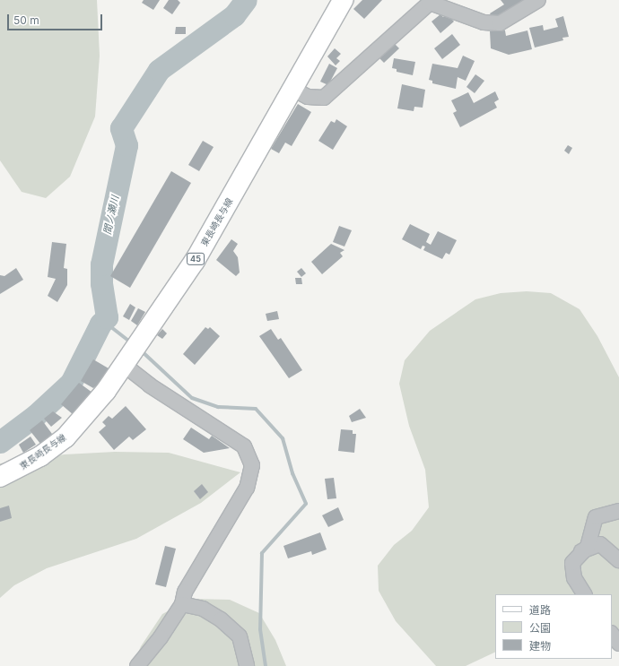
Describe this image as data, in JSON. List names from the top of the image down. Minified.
{"streets":{"main road":["東長崎長与線","45"]},"water":["間ノ瀬川"],"legend":["道路","公園","建物"],"scale_bar":"50 m"}
